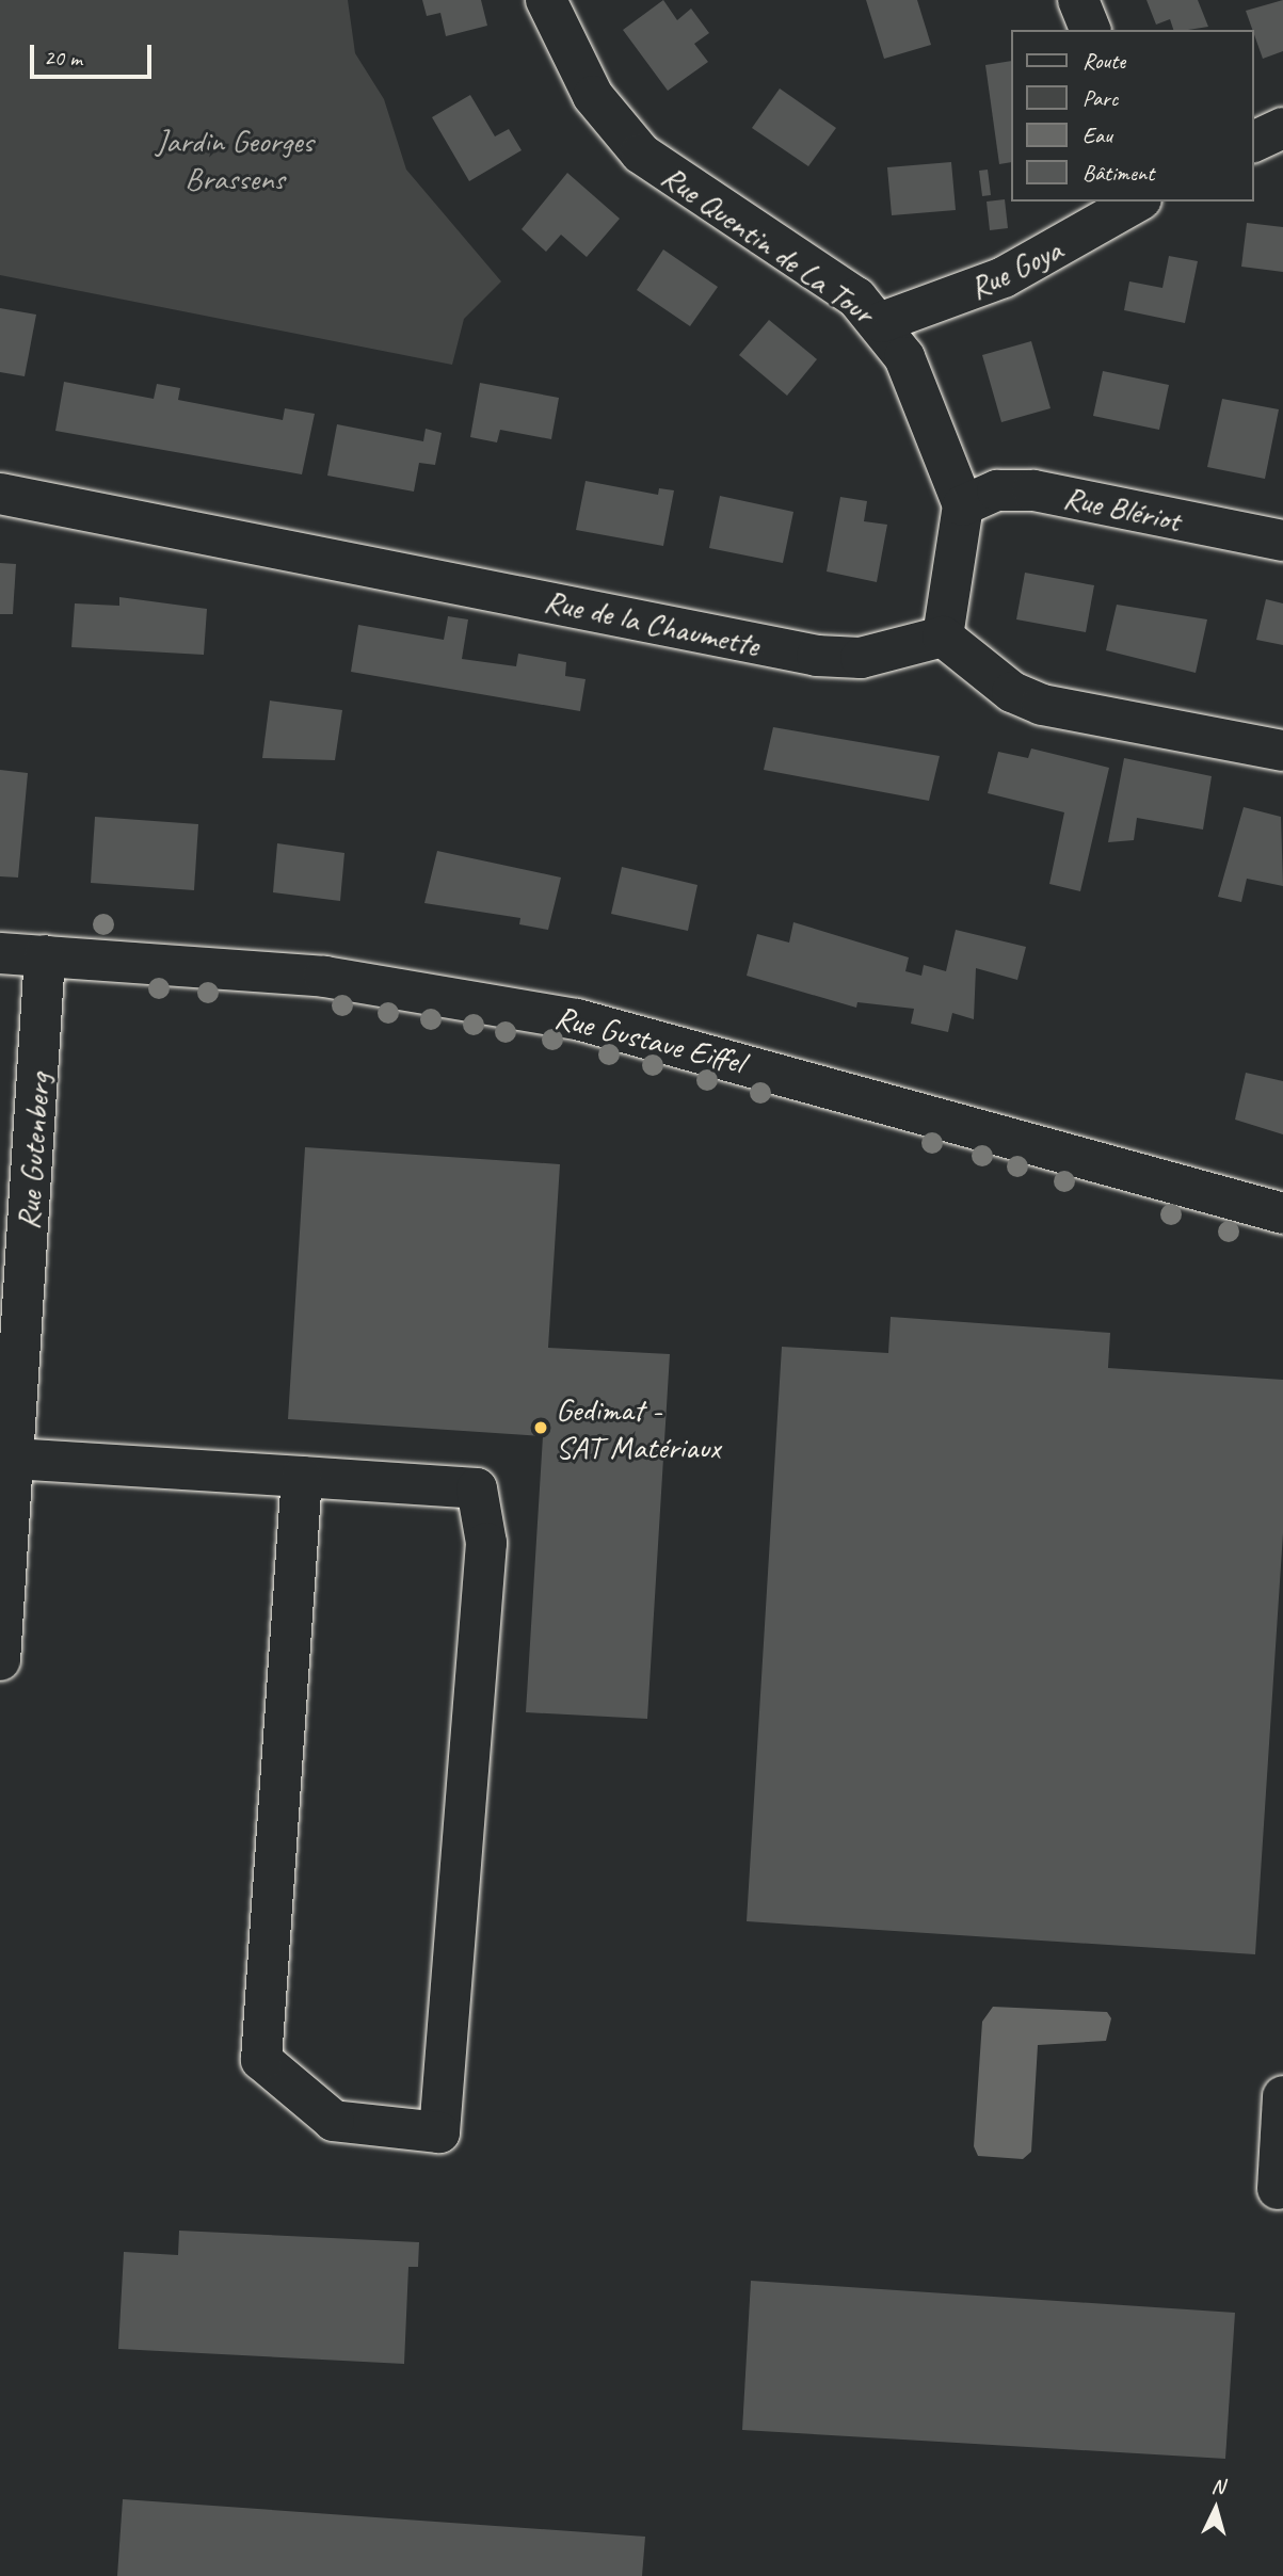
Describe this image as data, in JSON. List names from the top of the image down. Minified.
{"streets":{"street":["Rue Quentin de La Tour","Rue Goya","Rue Blériot","Rue de la Chaumette","Rue Gustave Eiffel","Rue Gutenberg"]},"crossings":[["Rue Quentin de La Tour","Rue Goya"],["Rue Quentin de La Tour","Rue Blériot"],["Rue Quentin de La Tour","Rue de la Chaumette"],["Rue Gustave Eiffel","Rue Gutenberg"]],"parks":["Jardin Georges Brassens"],"places":["Gedimat - SAT Matériaux"],"legend":["Route","Parc","Eau","Bâtiment"],"scale_bar":"20 m","north":"top"}
